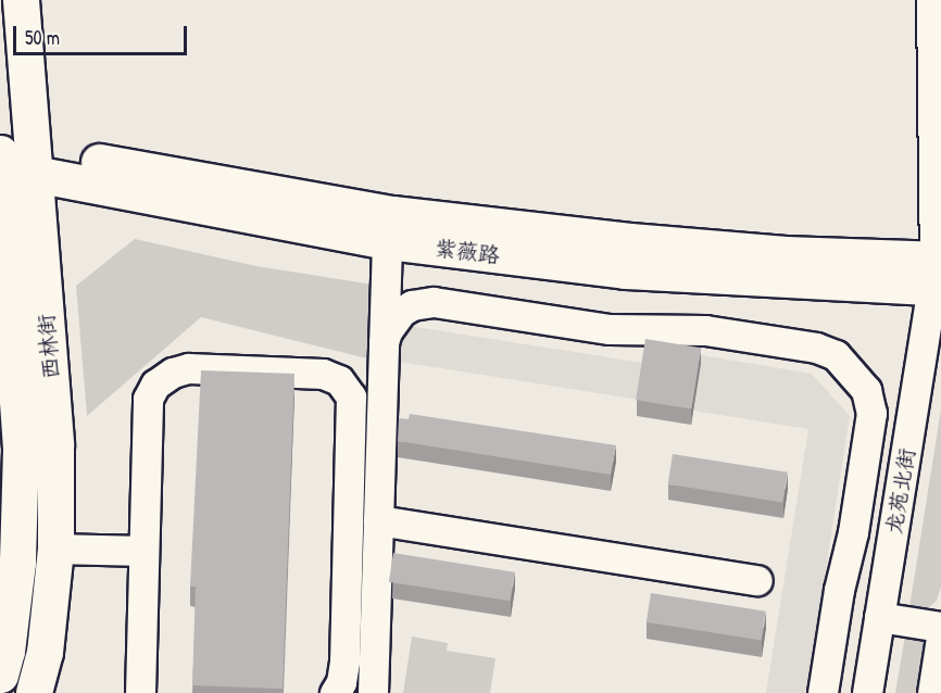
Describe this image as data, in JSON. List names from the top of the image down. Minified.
{"streets":{"main road":["紫薇路","西林街"],"street":["龙苑北街"]},"crossings":[["紫薇路","西林街"],["紫薇路","龙苑北街"]],"scale_bar":"50 m"}
